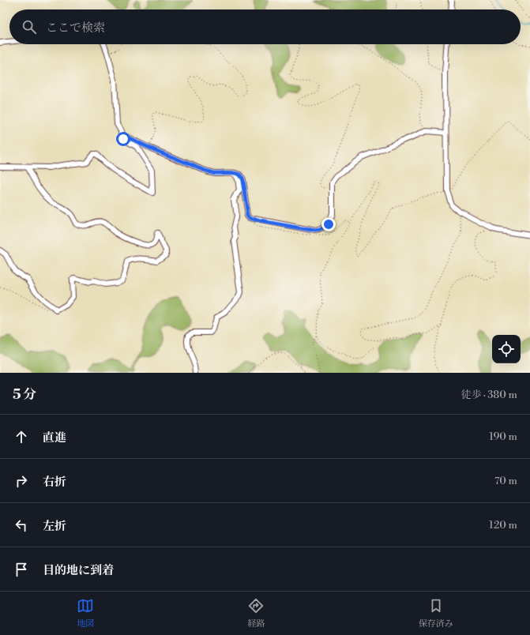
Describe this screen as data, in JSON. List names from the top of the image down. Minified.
{"page":{"search":"ここで検索","heading":["5 分","徒歩 · 380 m"],"list":[["直進","190 m"],["右折","70 m"],["左折","120 m"],"目的地に到着"],"nav":["地図","経路","保存済み"]}}
